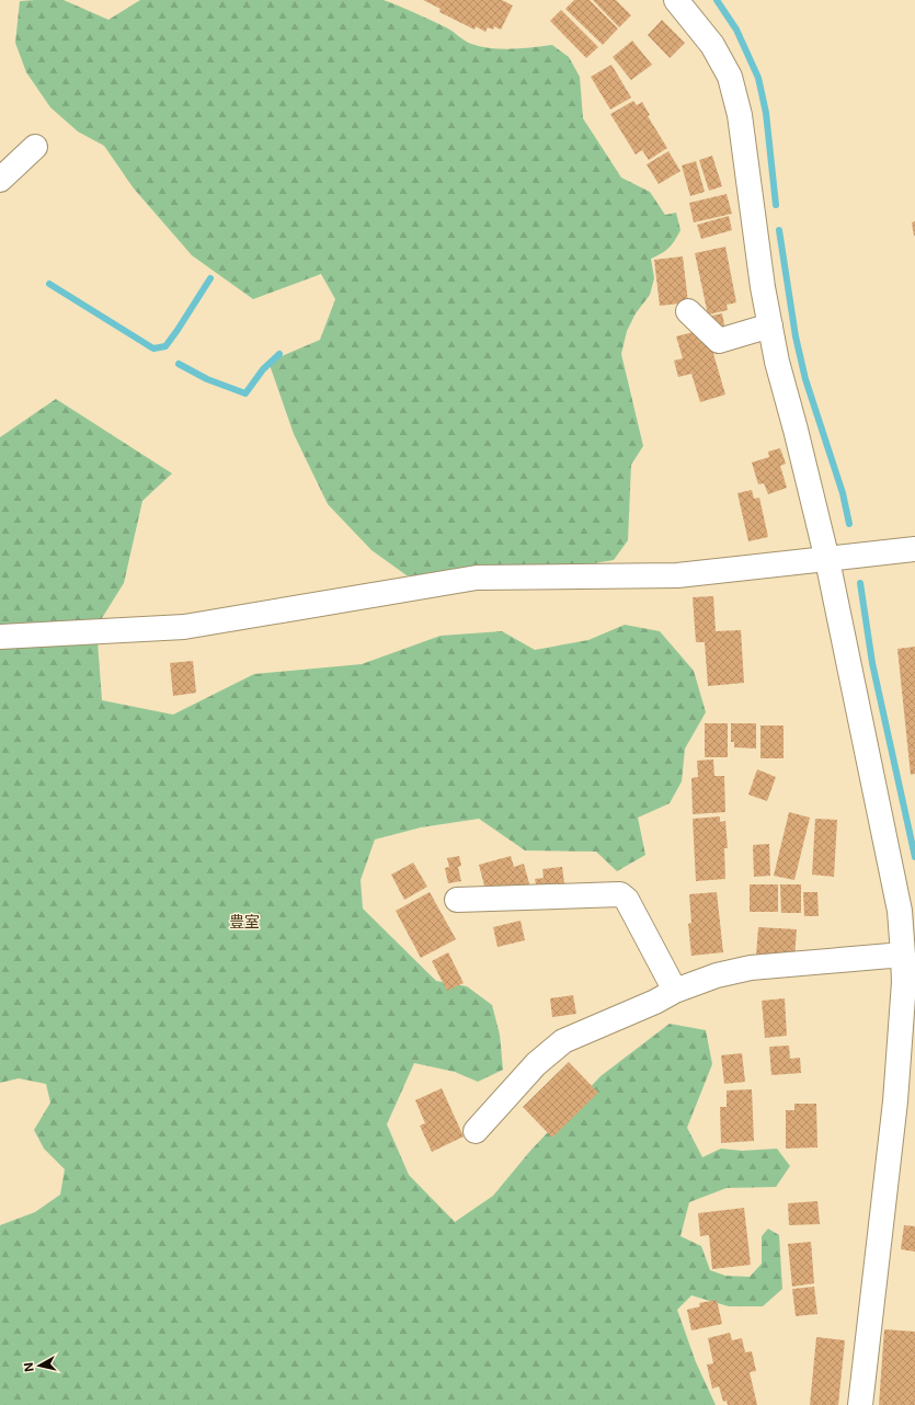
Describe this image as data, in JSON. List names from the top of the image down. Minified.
{"districts":["豊室"],"north":"left"}
